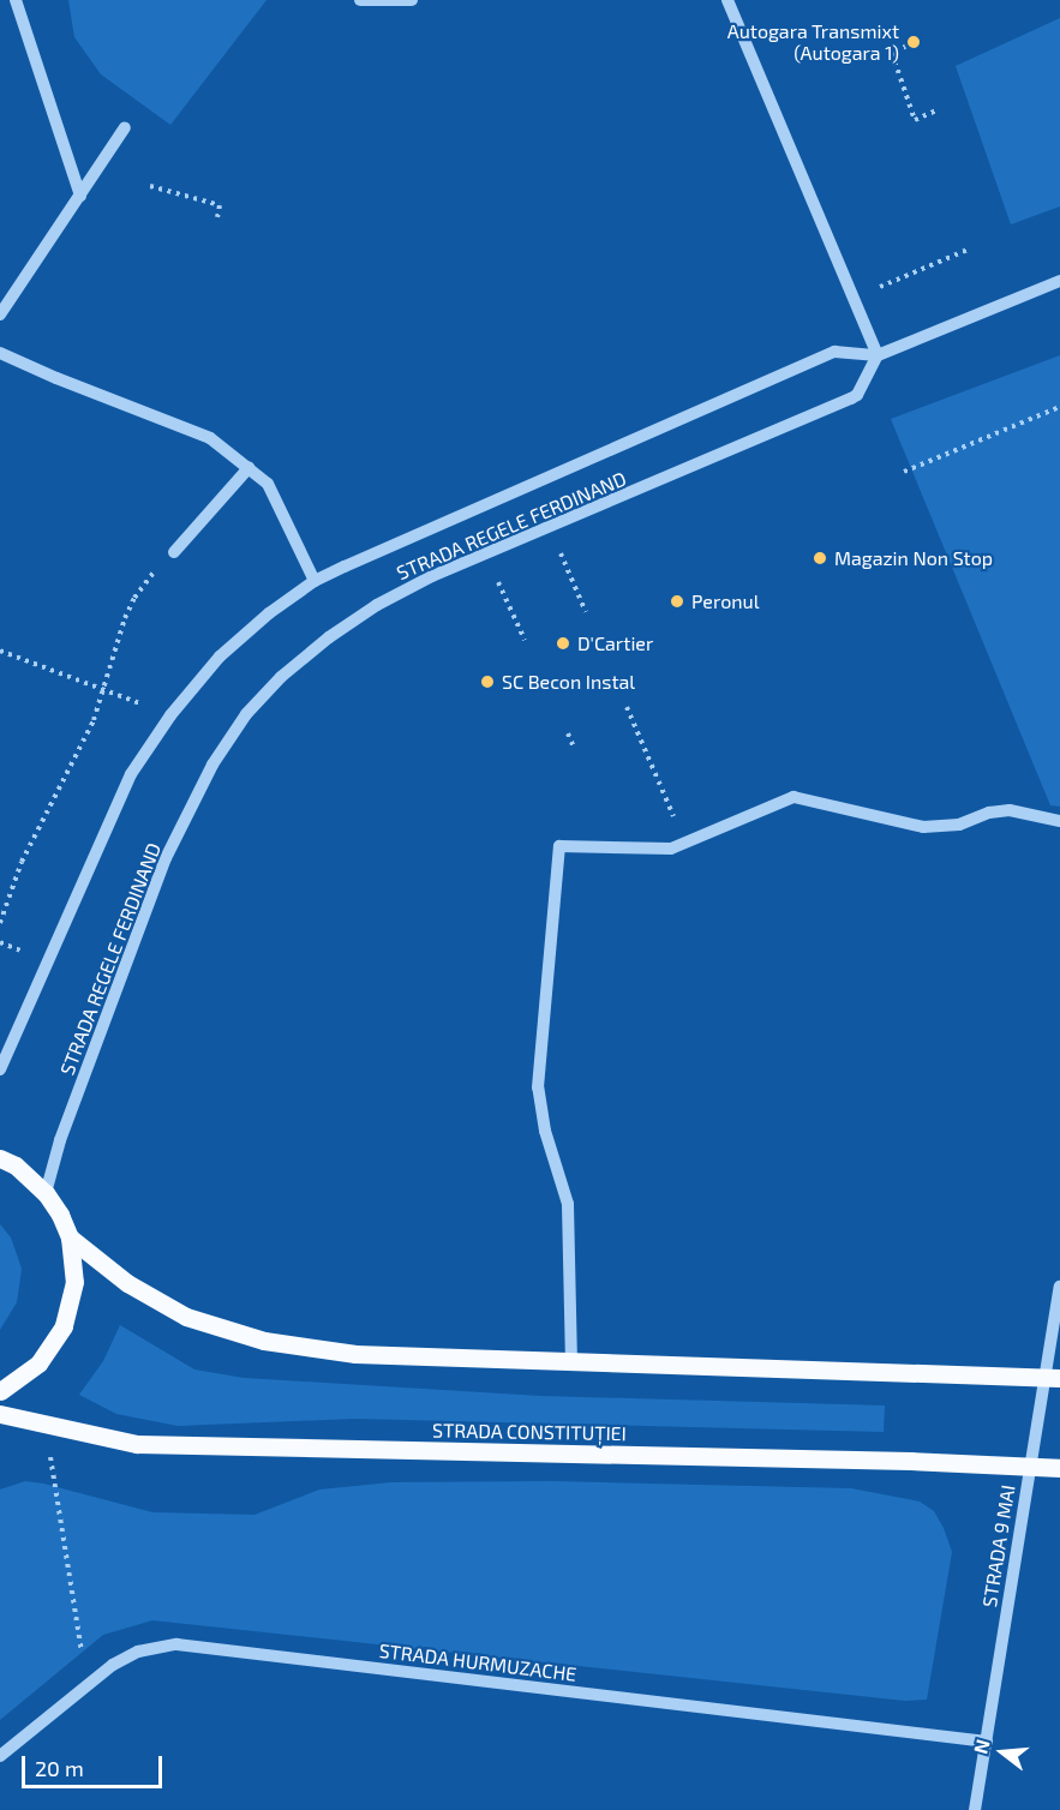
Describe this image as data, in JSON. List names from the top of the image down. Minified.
{"streets":{"main road":["STRADA CONSTITUȚIEI"],"street":["STRADA REGELE FERDINAND","STRADA 9 MAI","STRADA HURMUZACHE"]},"crossings":[["STRADA CONSTITUȚIEI","STRADA 9 MAI"],["STRADA 9 MAI","STRADA HURMUZACHE"]],"places":["Autogara Transmixt (Autogara 1)","Magazin Non Stop","Peronul","D'Cartier","SC Becon Instal"],"scale_bar":"20 m","north":"left"}
